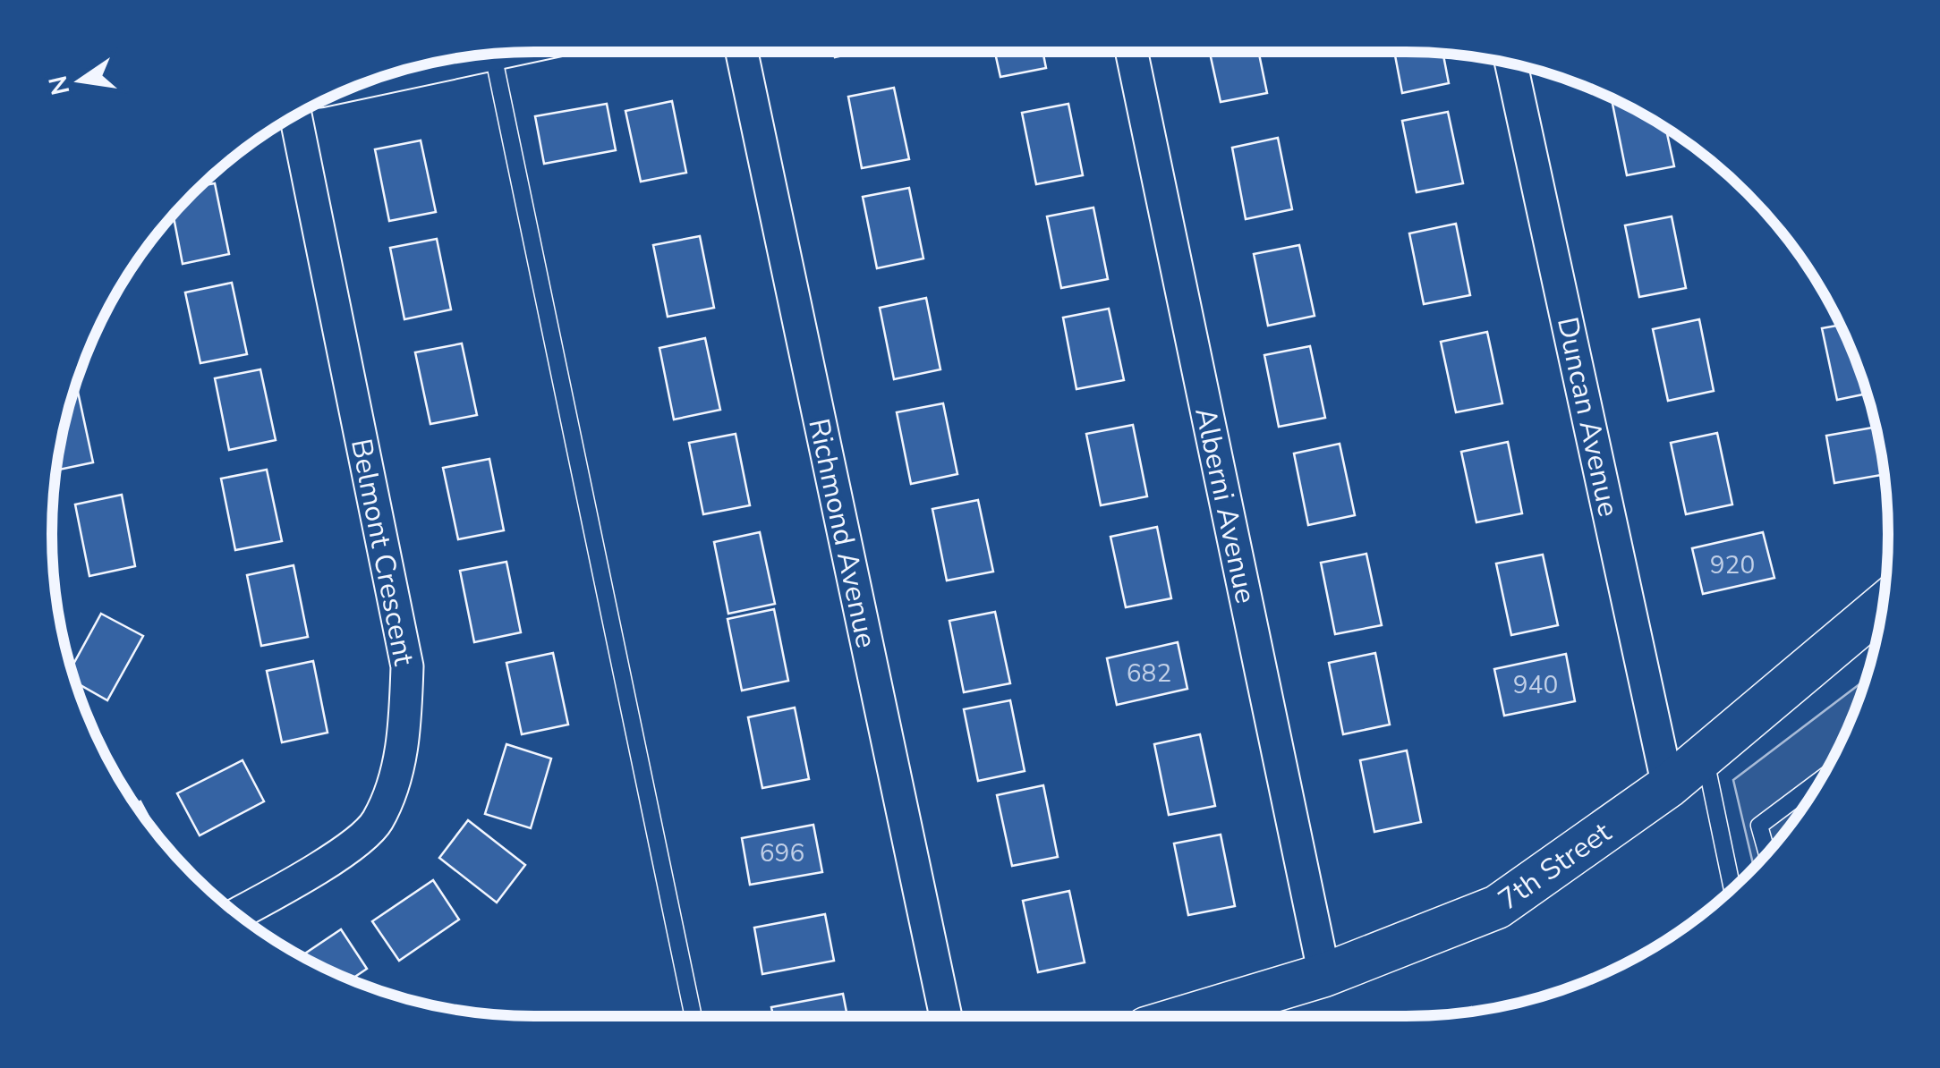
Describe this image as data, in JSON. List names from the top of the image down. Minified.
{"streets":{"street":["Duncan Avenue","Alberni Avenue","Richmond Avenue","Belmont Crescent","7th Street"]},"crossings":[["Duncan Avenue","7th Street"],["Alberni Avenue","7th Street"]],"house_numbers":["920","682","940","696"],"north":"left"}
